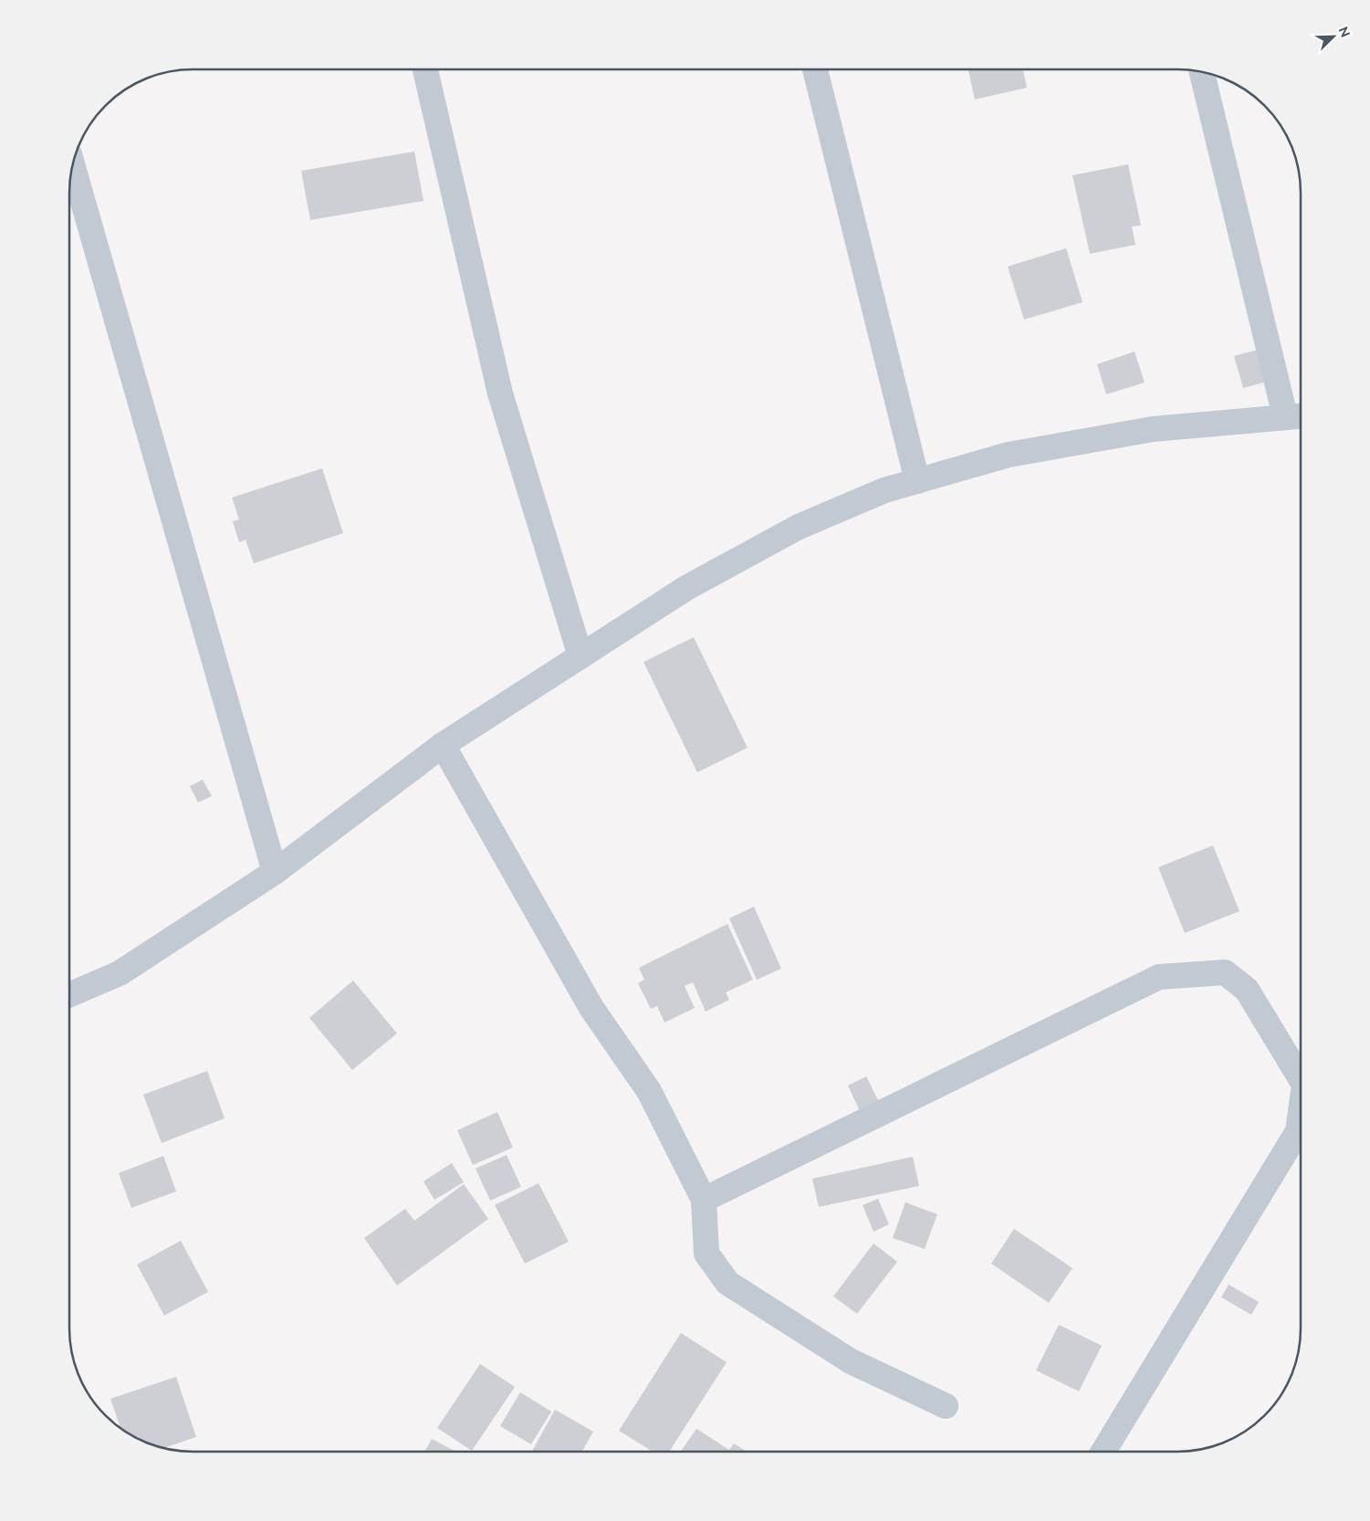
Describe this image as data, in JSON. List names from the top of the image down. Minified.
{"north":"top right"}
